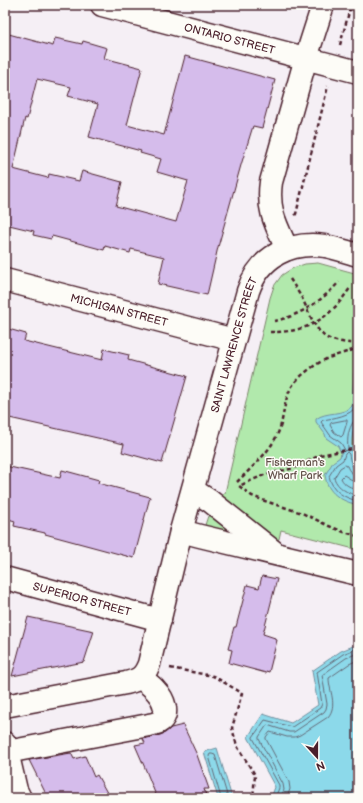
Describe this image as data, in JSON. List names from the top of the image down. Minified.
{"streets":{"street":["ONTARIO STREET","MICHIGAN STREET","SAINT LAWRENCE STREET","SUPERIOR STREET"]},"crossings":[["MICHIGAN STREET","SAINT LAWRENCE STREET"],["SAINT LAWRENCE STREET","SUPERIOR STREET"]],"parks":["Fisherman's Wharf Park"],"north":"bottom"}
